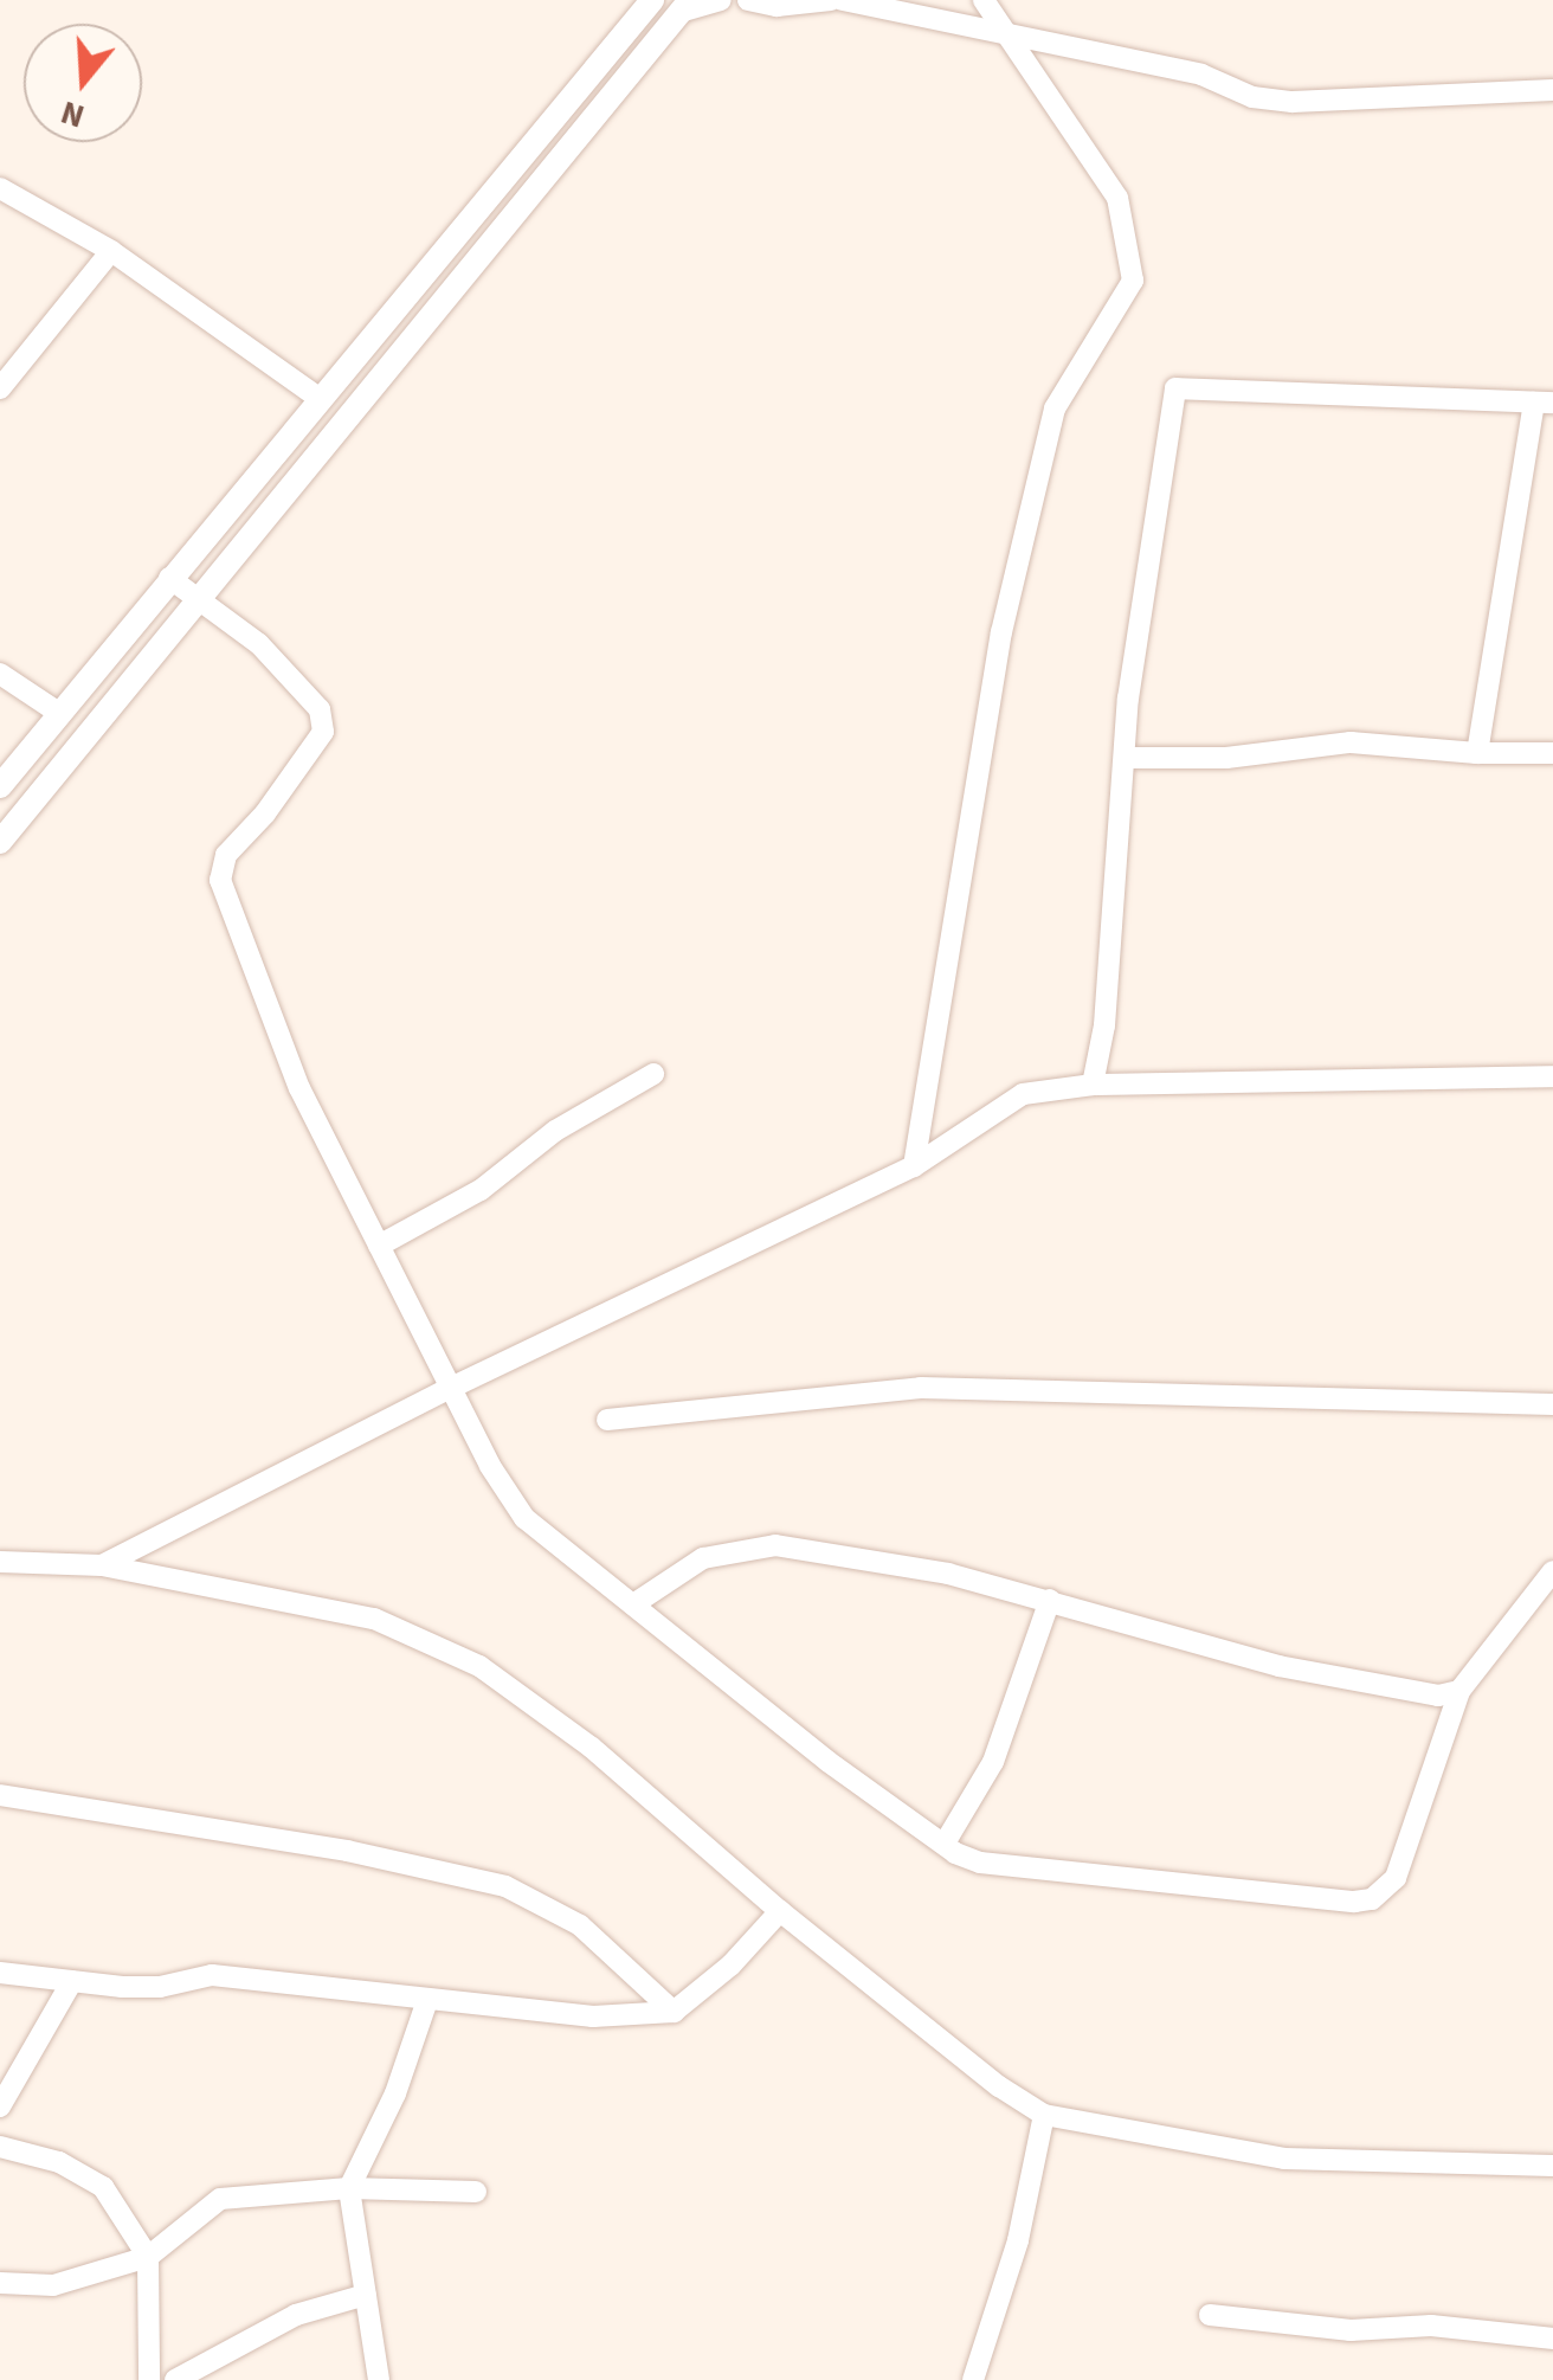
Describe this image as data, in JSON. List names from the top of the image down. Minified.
{"north":"bottom"}
